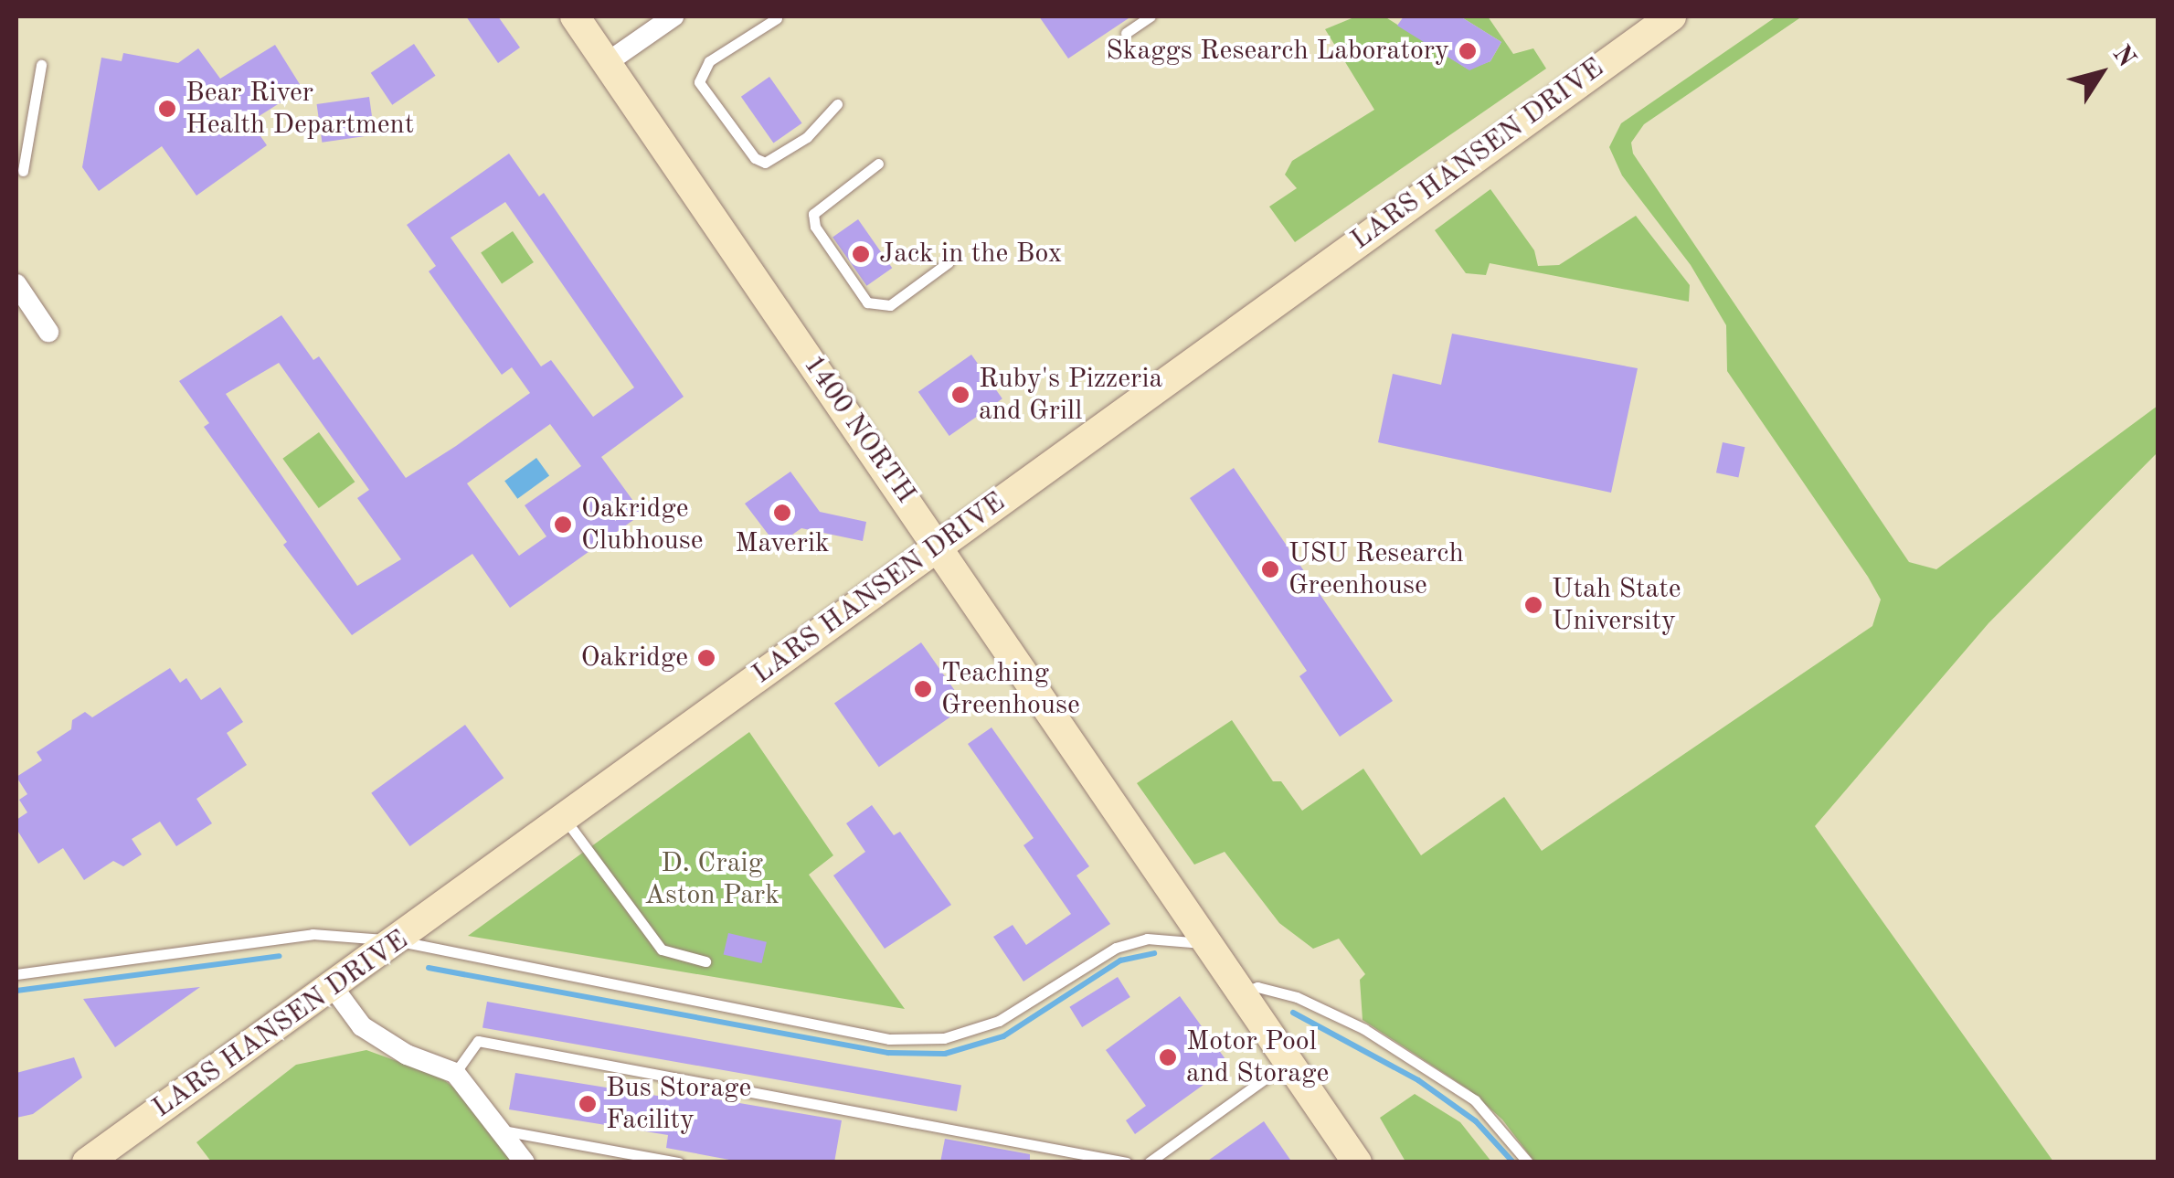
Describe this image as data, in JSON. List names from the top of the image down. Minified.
{"streets":{"main road":["LARS HANSEN DRIVE","1400 NORTH"]},"crossings":[["LARS HANSEN DRIVE","1400 NORTH"]],"parks":["D. Craig Aston Park"],"places":["Skaggs Research Laboratory","Bear River Health Department","Jack in the Box","Ruby's Pizzeria and Grill","Maverik","Oakridge Clubhouse","USU Research Greenhouse","Utah State University","Oakridge","Teaching Greenhouse","Motor Pool and Storage","Bus Storage Facility"],"north":"top right"}
